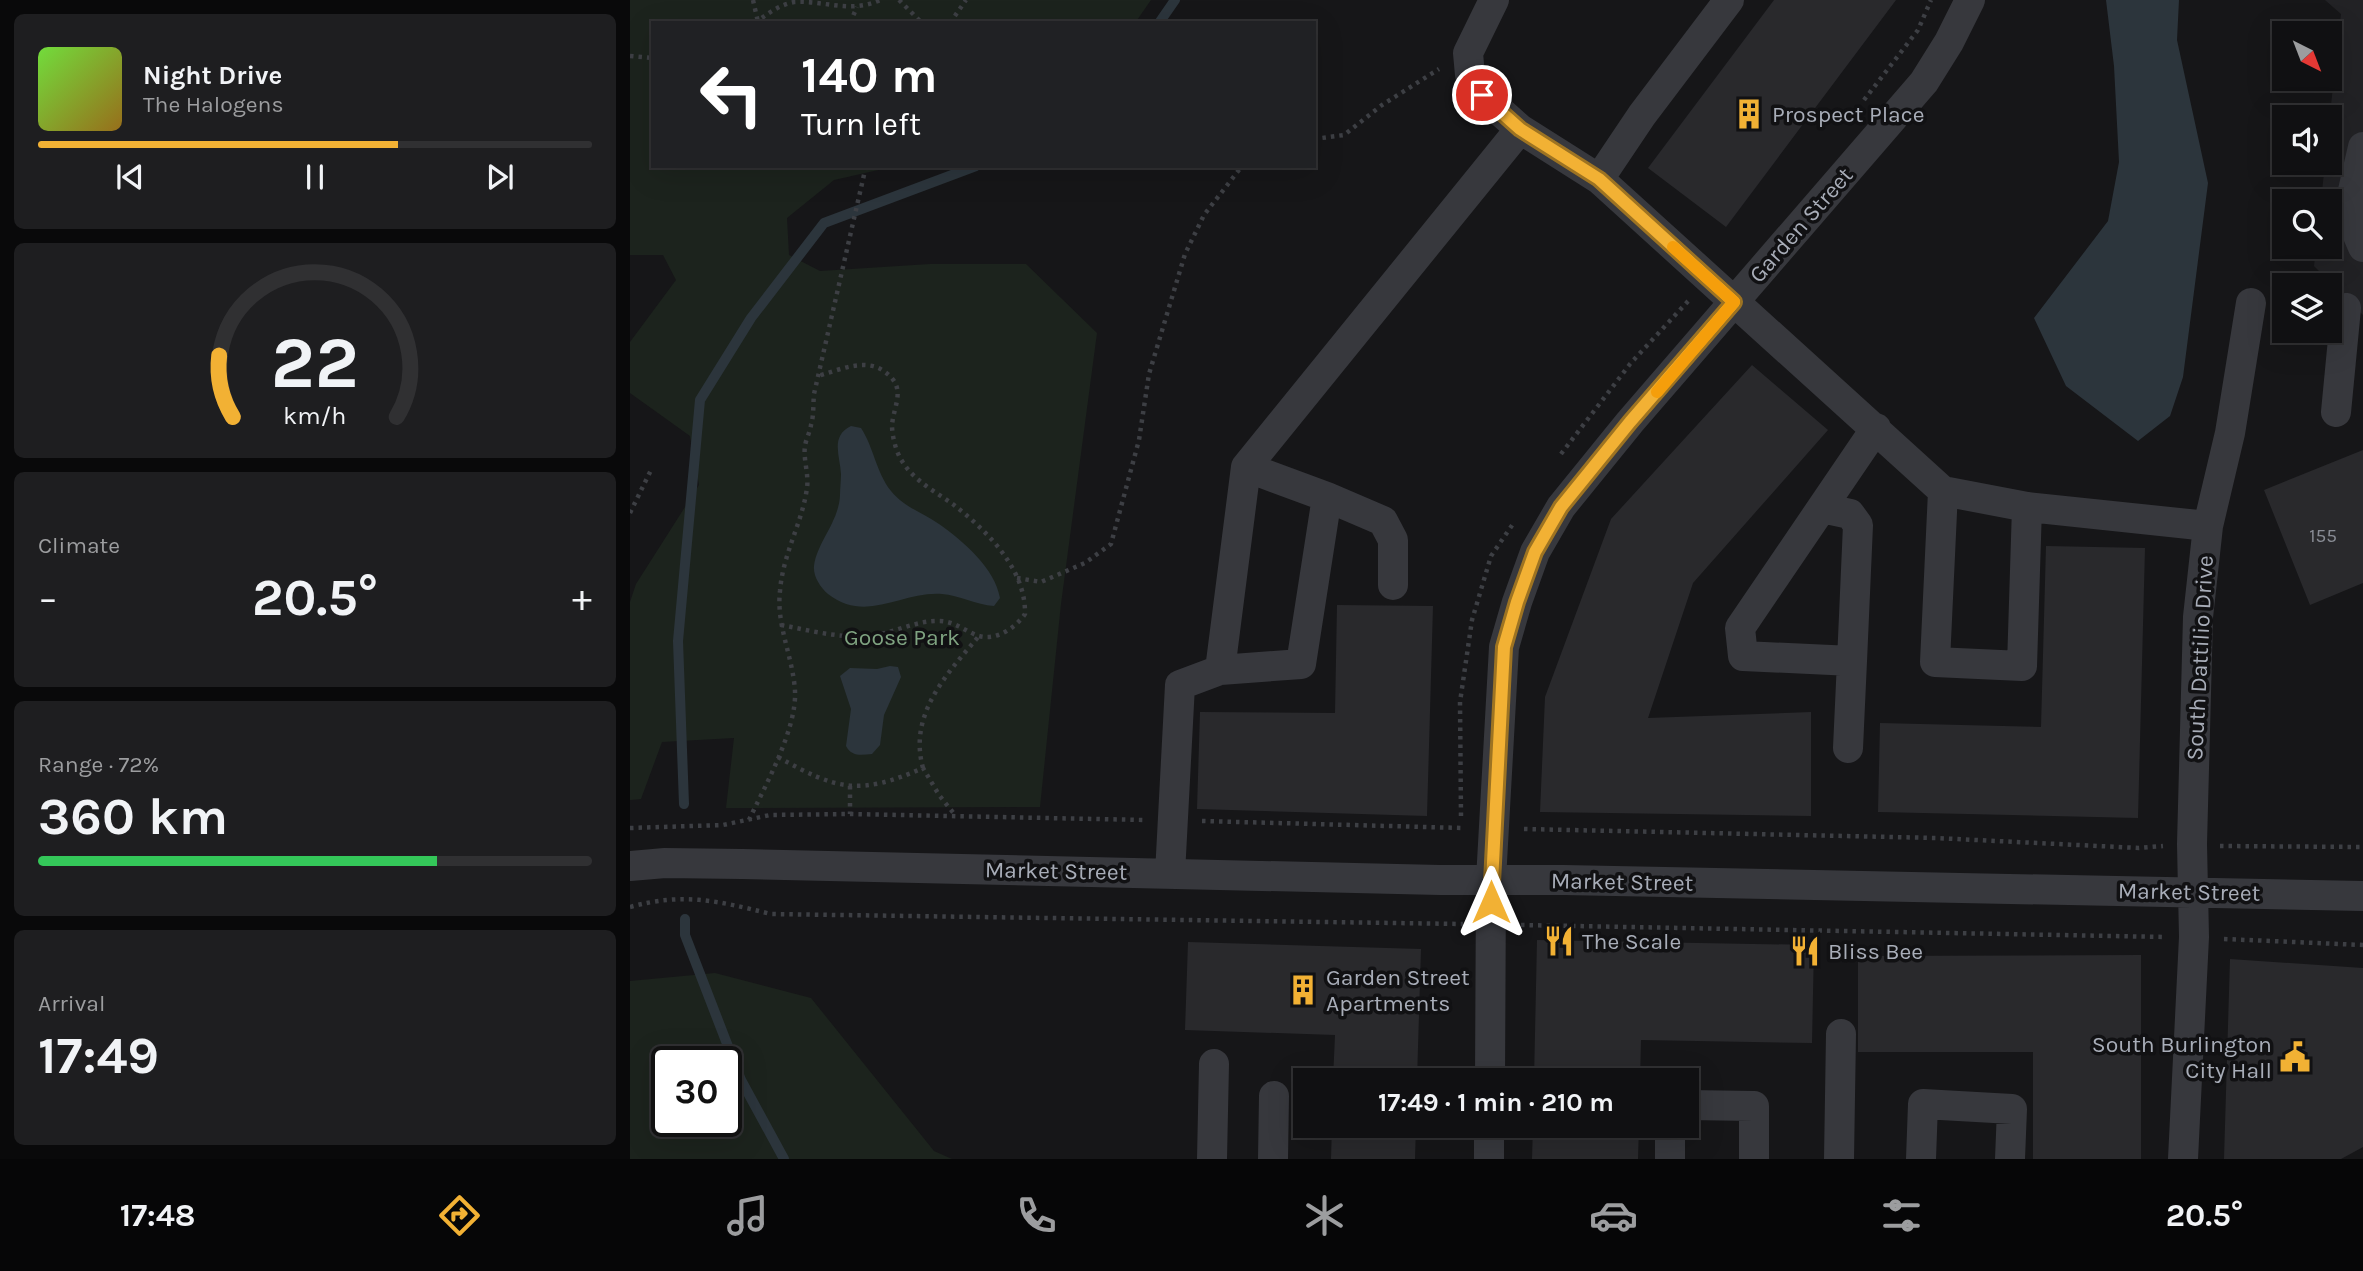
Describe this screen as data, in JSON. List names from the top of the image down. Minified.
{"streets":{"street":["Garden Street","South Dattilio Drive","Market Street"]},"crossings":[["Garden Street","Market Street"],["South Dattilio Drive","Market Street"]],"parks":["Goose Park"],"places":{"building":["Prospect Place","Garden Street Apartments"],"restaurant":["The Scale","Bliss Bee"],"public building":["South Burlington City Hall"]},"house_numbers":["155"],"north":"bottom right","page":{"turn":["140 m","Turn left"],"song":["Night Drive","The Halogens"],"tile":["Climate",["Range · 72%","360 km"],["Arrival","17:49"]],"heat":["−","20.5°","+"],"limit":"30","trip":"17:49 · 1 min · 210 m","tabs":["17:48","20.5°"],"gauge":["22","km/h"]}}
